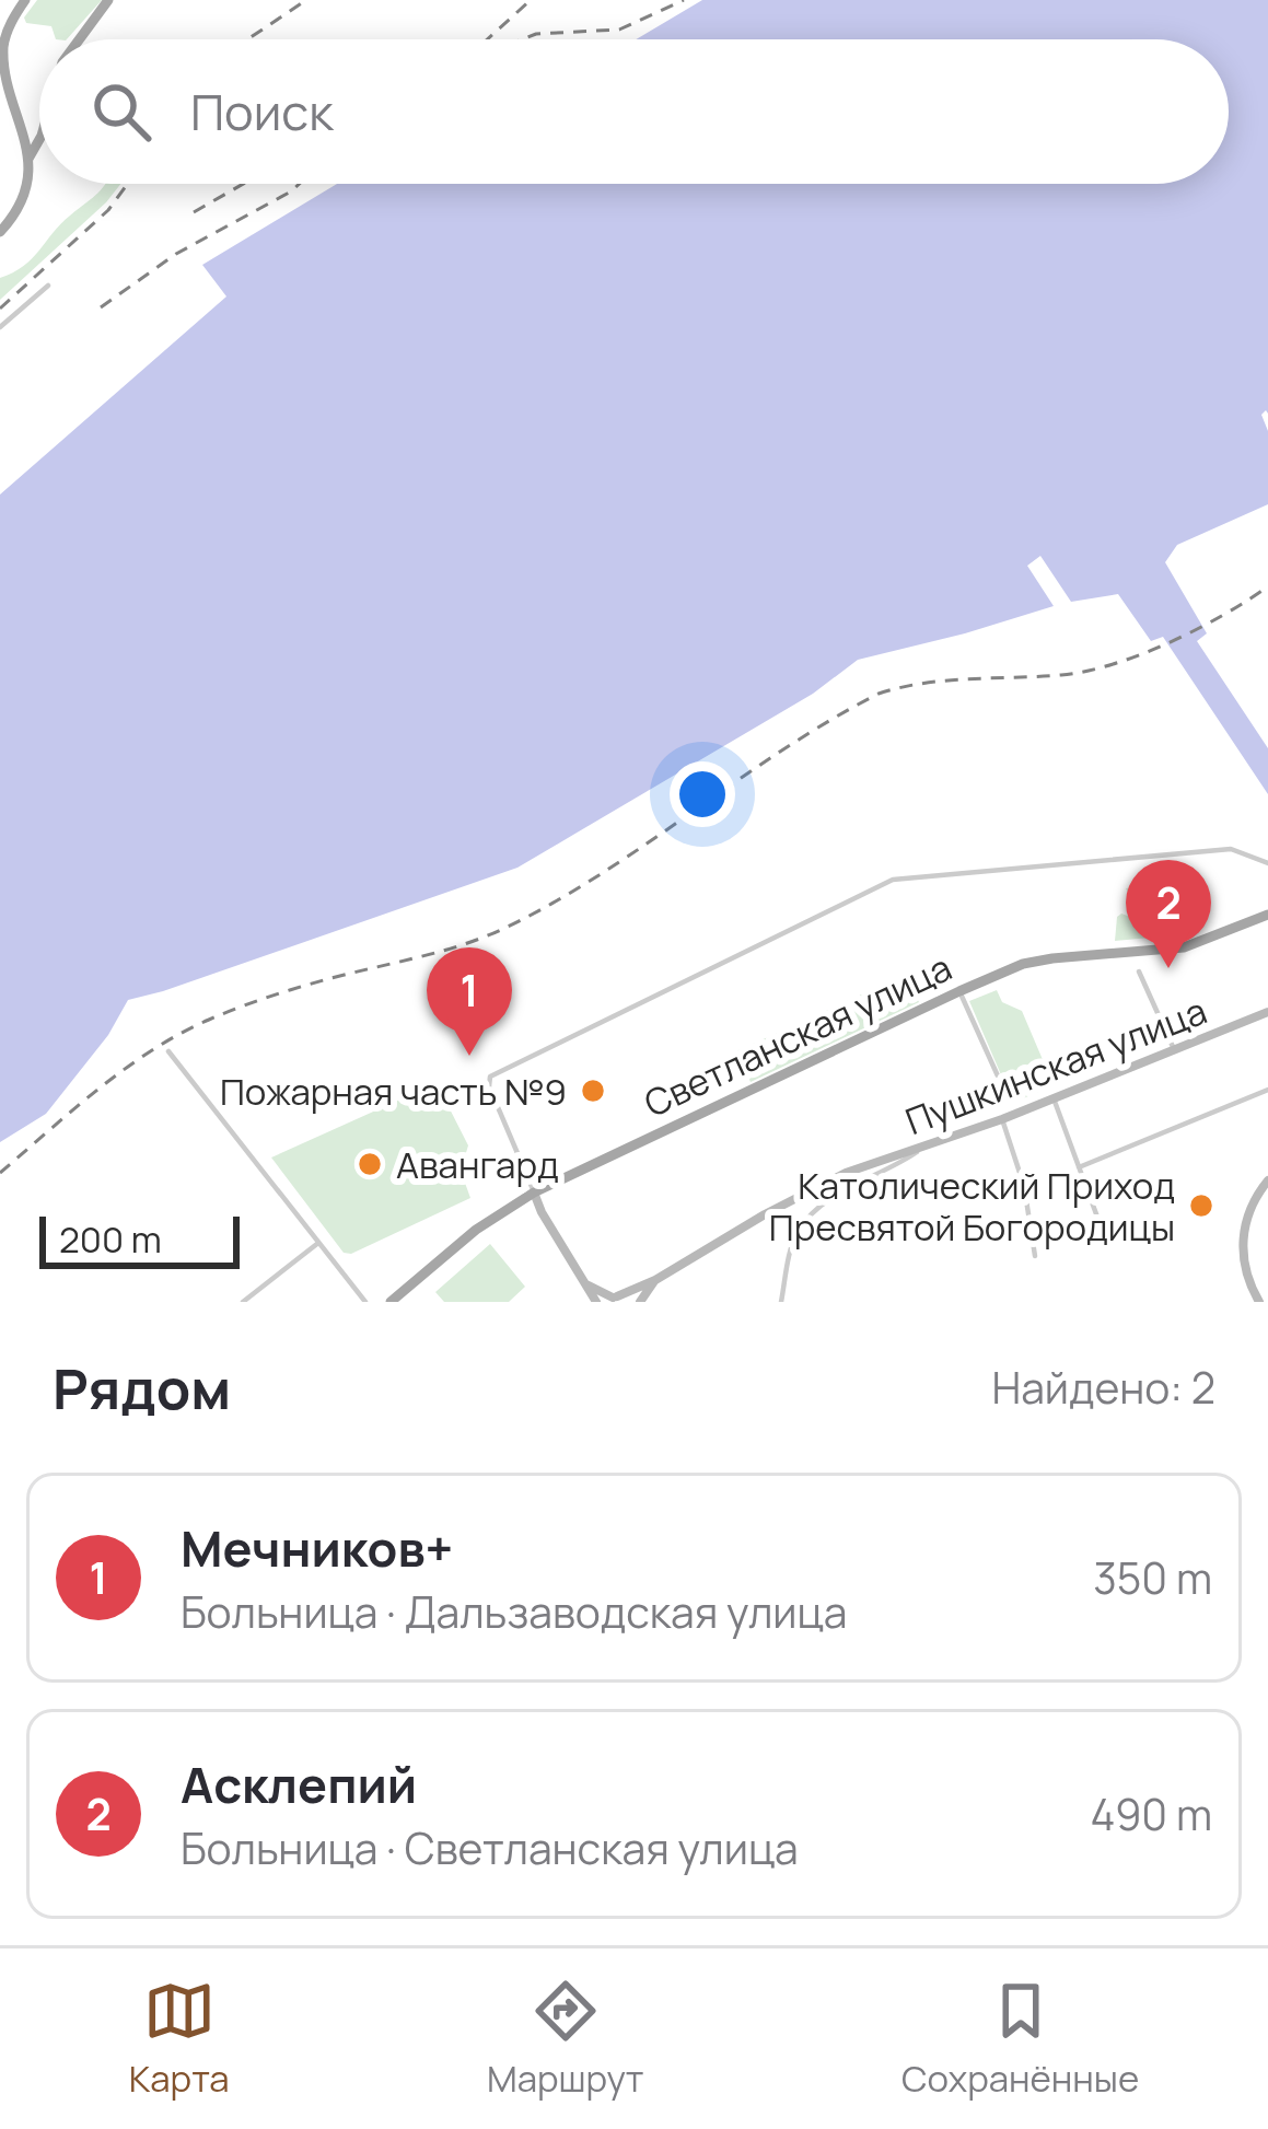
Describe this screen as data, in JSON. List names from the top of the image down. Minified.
{"streets":{"main road":["Светланская улица","Пушкинская улица"]},"places":["Пожарная часть №9","Авангард","Католический Приход Пресвятой Богородицы"],"scale_bar":"200 m","page":{"search":"Поиск","pins":["2","1"],"scale":"200 m","heading":["Рядом","Найдено: 2"],"list":[{"mark":"1","name":"Мечников+","note":"Больница · Дальзаводская улица","value":"350 m"},{"mark":"2","name":"Асклепий","note":"Больница · Светланская улица","value":"490 m"}],"nav":["Карта","Маршрут","Сохранённые"]}}
